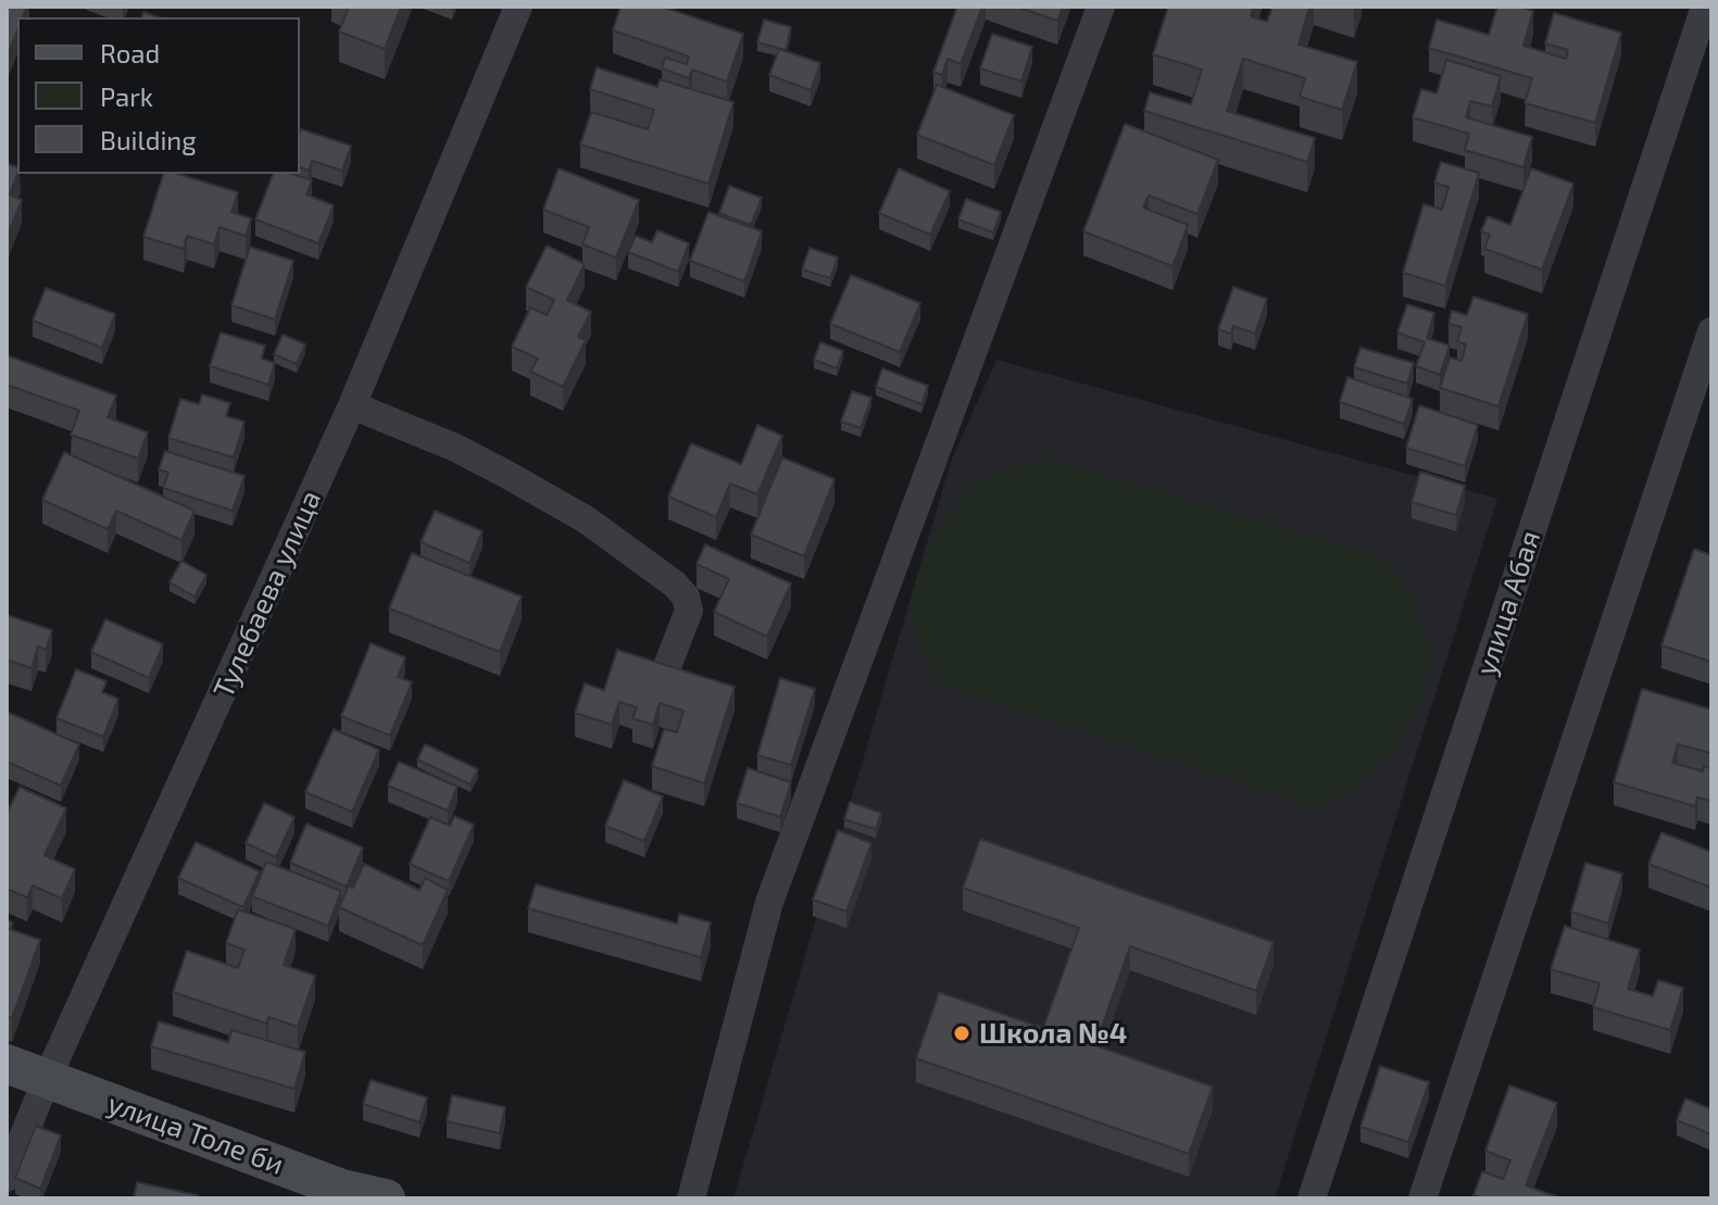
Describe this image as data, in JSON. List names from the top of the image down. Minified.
{"streets":{"main road":["улица Толе би"],"street":["Тулебаева улица","улица Абая"]},"crossings":[["Тулебаева улица","улица Толе би"]],"places":["Школа №4"],"legend":["Road","Park","Building"]}
